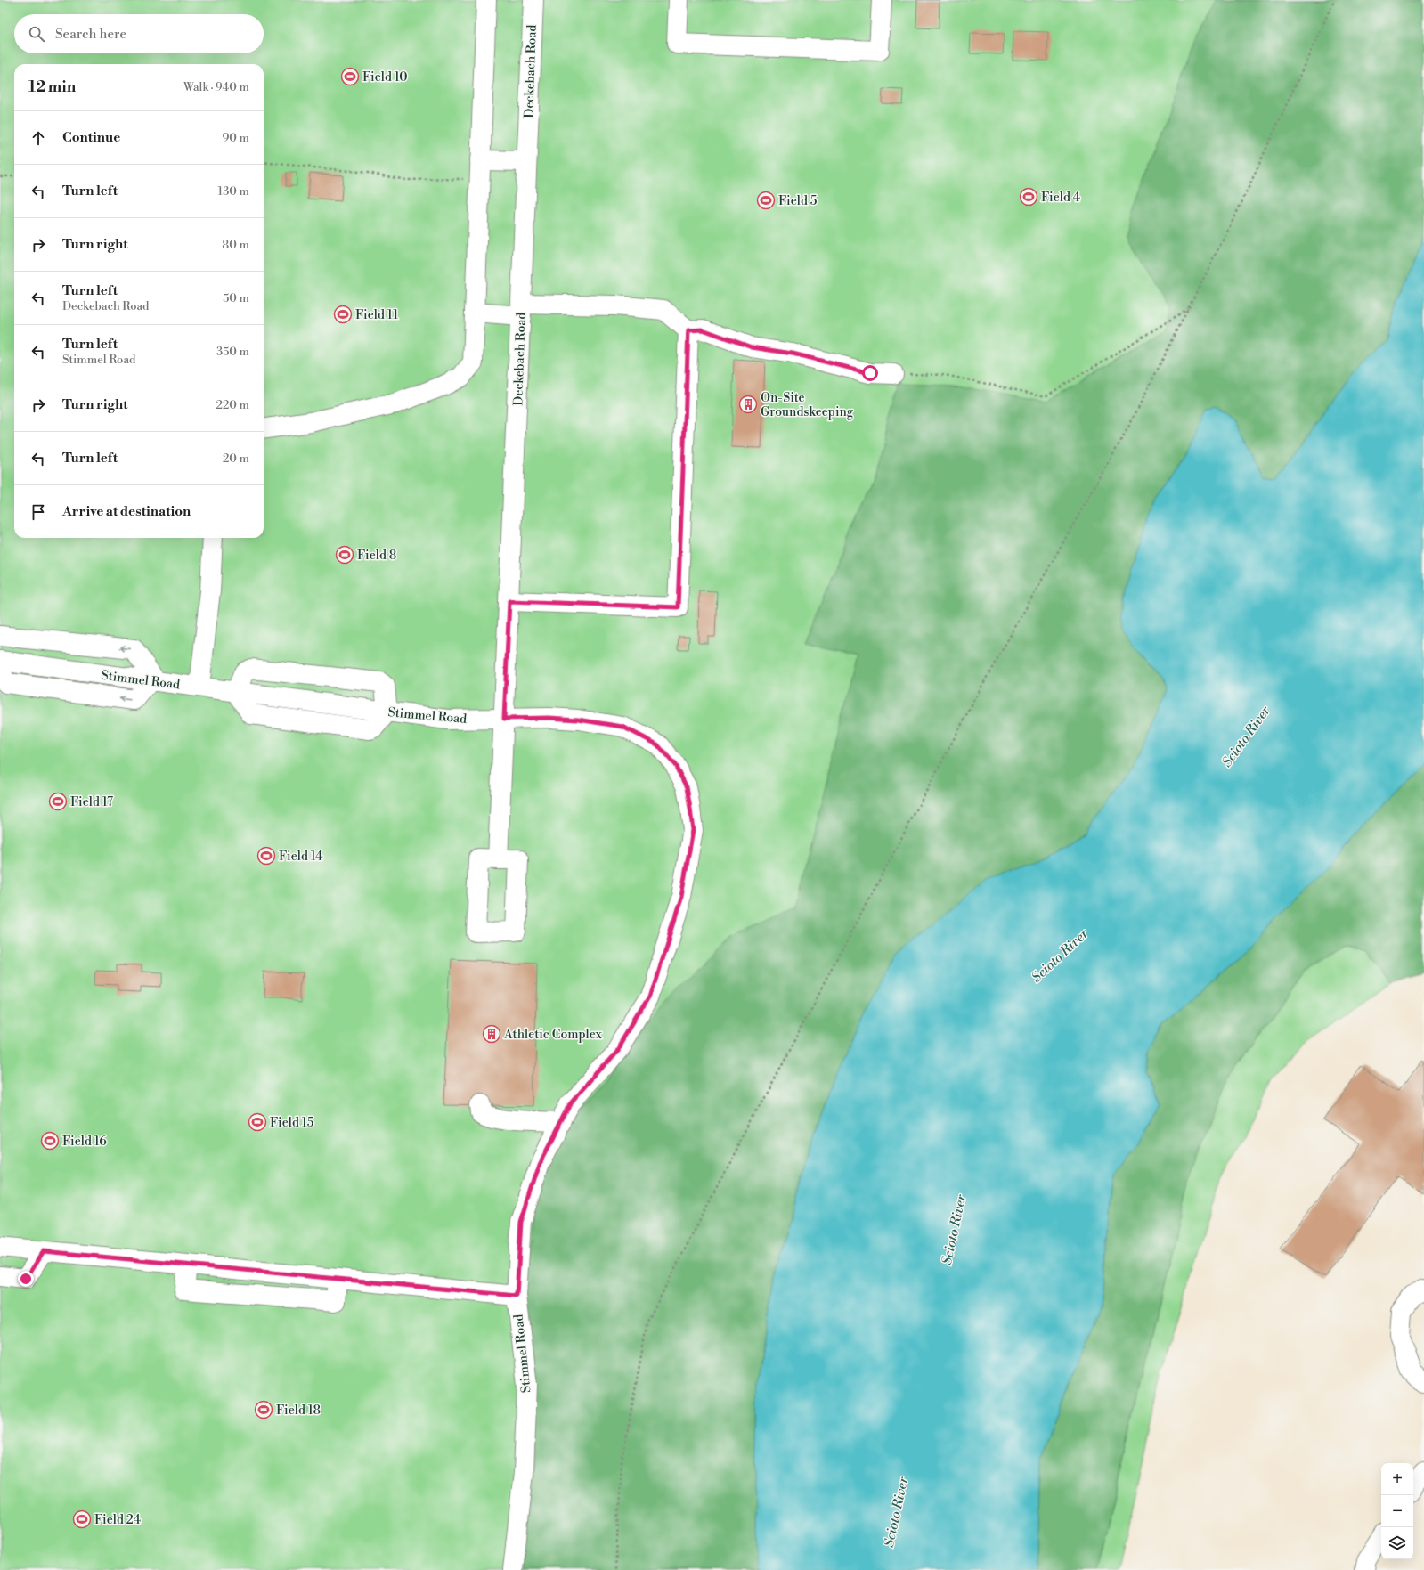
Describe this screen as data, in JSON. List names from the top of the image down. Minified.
{"streets":{"street":["Deckebach Road","Stimmel Road"]},"crossings":[["Deckebach Road","Stimmel Road"]],"water":["Scioto River"],"places":{"sports":["Field 10","Field 4","Field 5","Field 11","Field 8","Field 17","Field 14","Field 15","Field 16","Field 18","Field 24"],"building":["On-Site Groundskeeping","Athletic Complex"]},"page":{"search":"Search here","heading":["12 min","Walk · 940 m"],"list":[["Continue","90 m"],["Turn left","130 m"],["Turn right","80 m"],["Turn left","Deckebach Road","50 m"],["Turn left","Stimmel Road","350 m"],["Turn right","220 m"],["Turn left","20 m"],"Arrive at destination"],"map_buttons":["+","−"]}}
